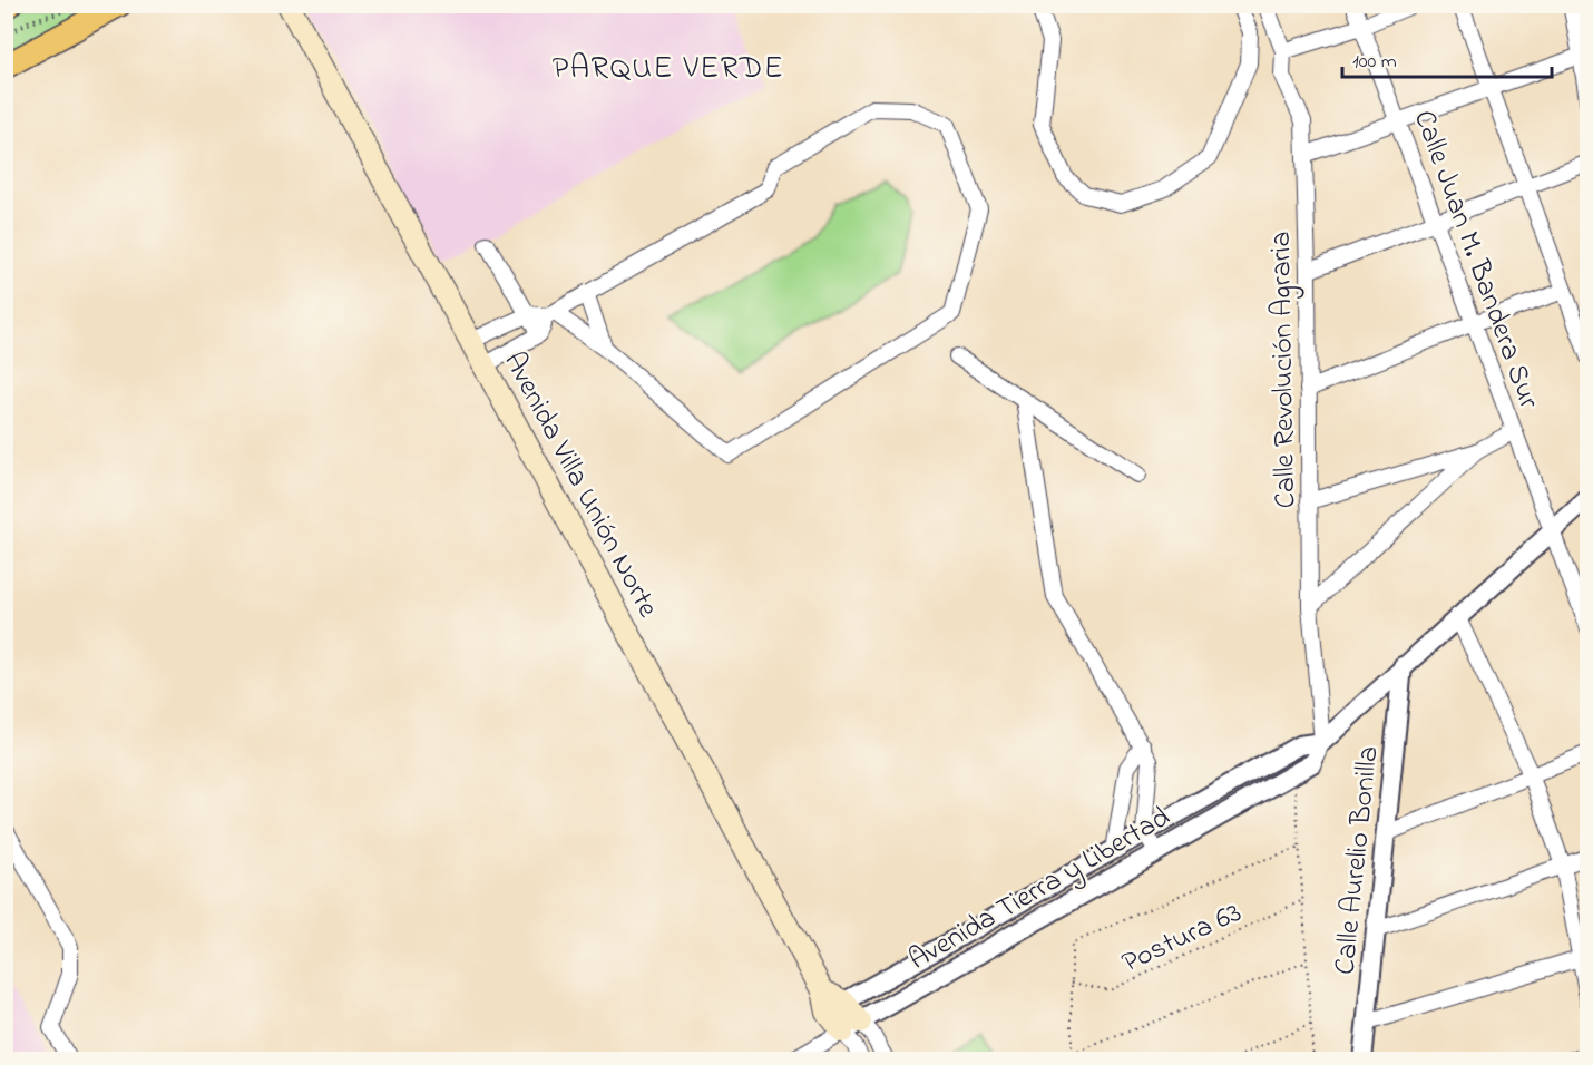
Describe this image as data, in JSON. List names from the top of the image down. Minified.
{"streets":{"main road":["Avenida Villa Unión Norte"],"street":["Calle Juan M. Bandera Sur","Calle Revolución Agraria","Calle Aurelio Bonilla","Avenida Tierra y Libertad"],"path":["Postura 63"]},"crossings":[["Avenida Villa Unión Norte","Avenida Tierra y Libertad"]],"districts":["PARQUE VERDE"],"scale_bar":"100 m"}
